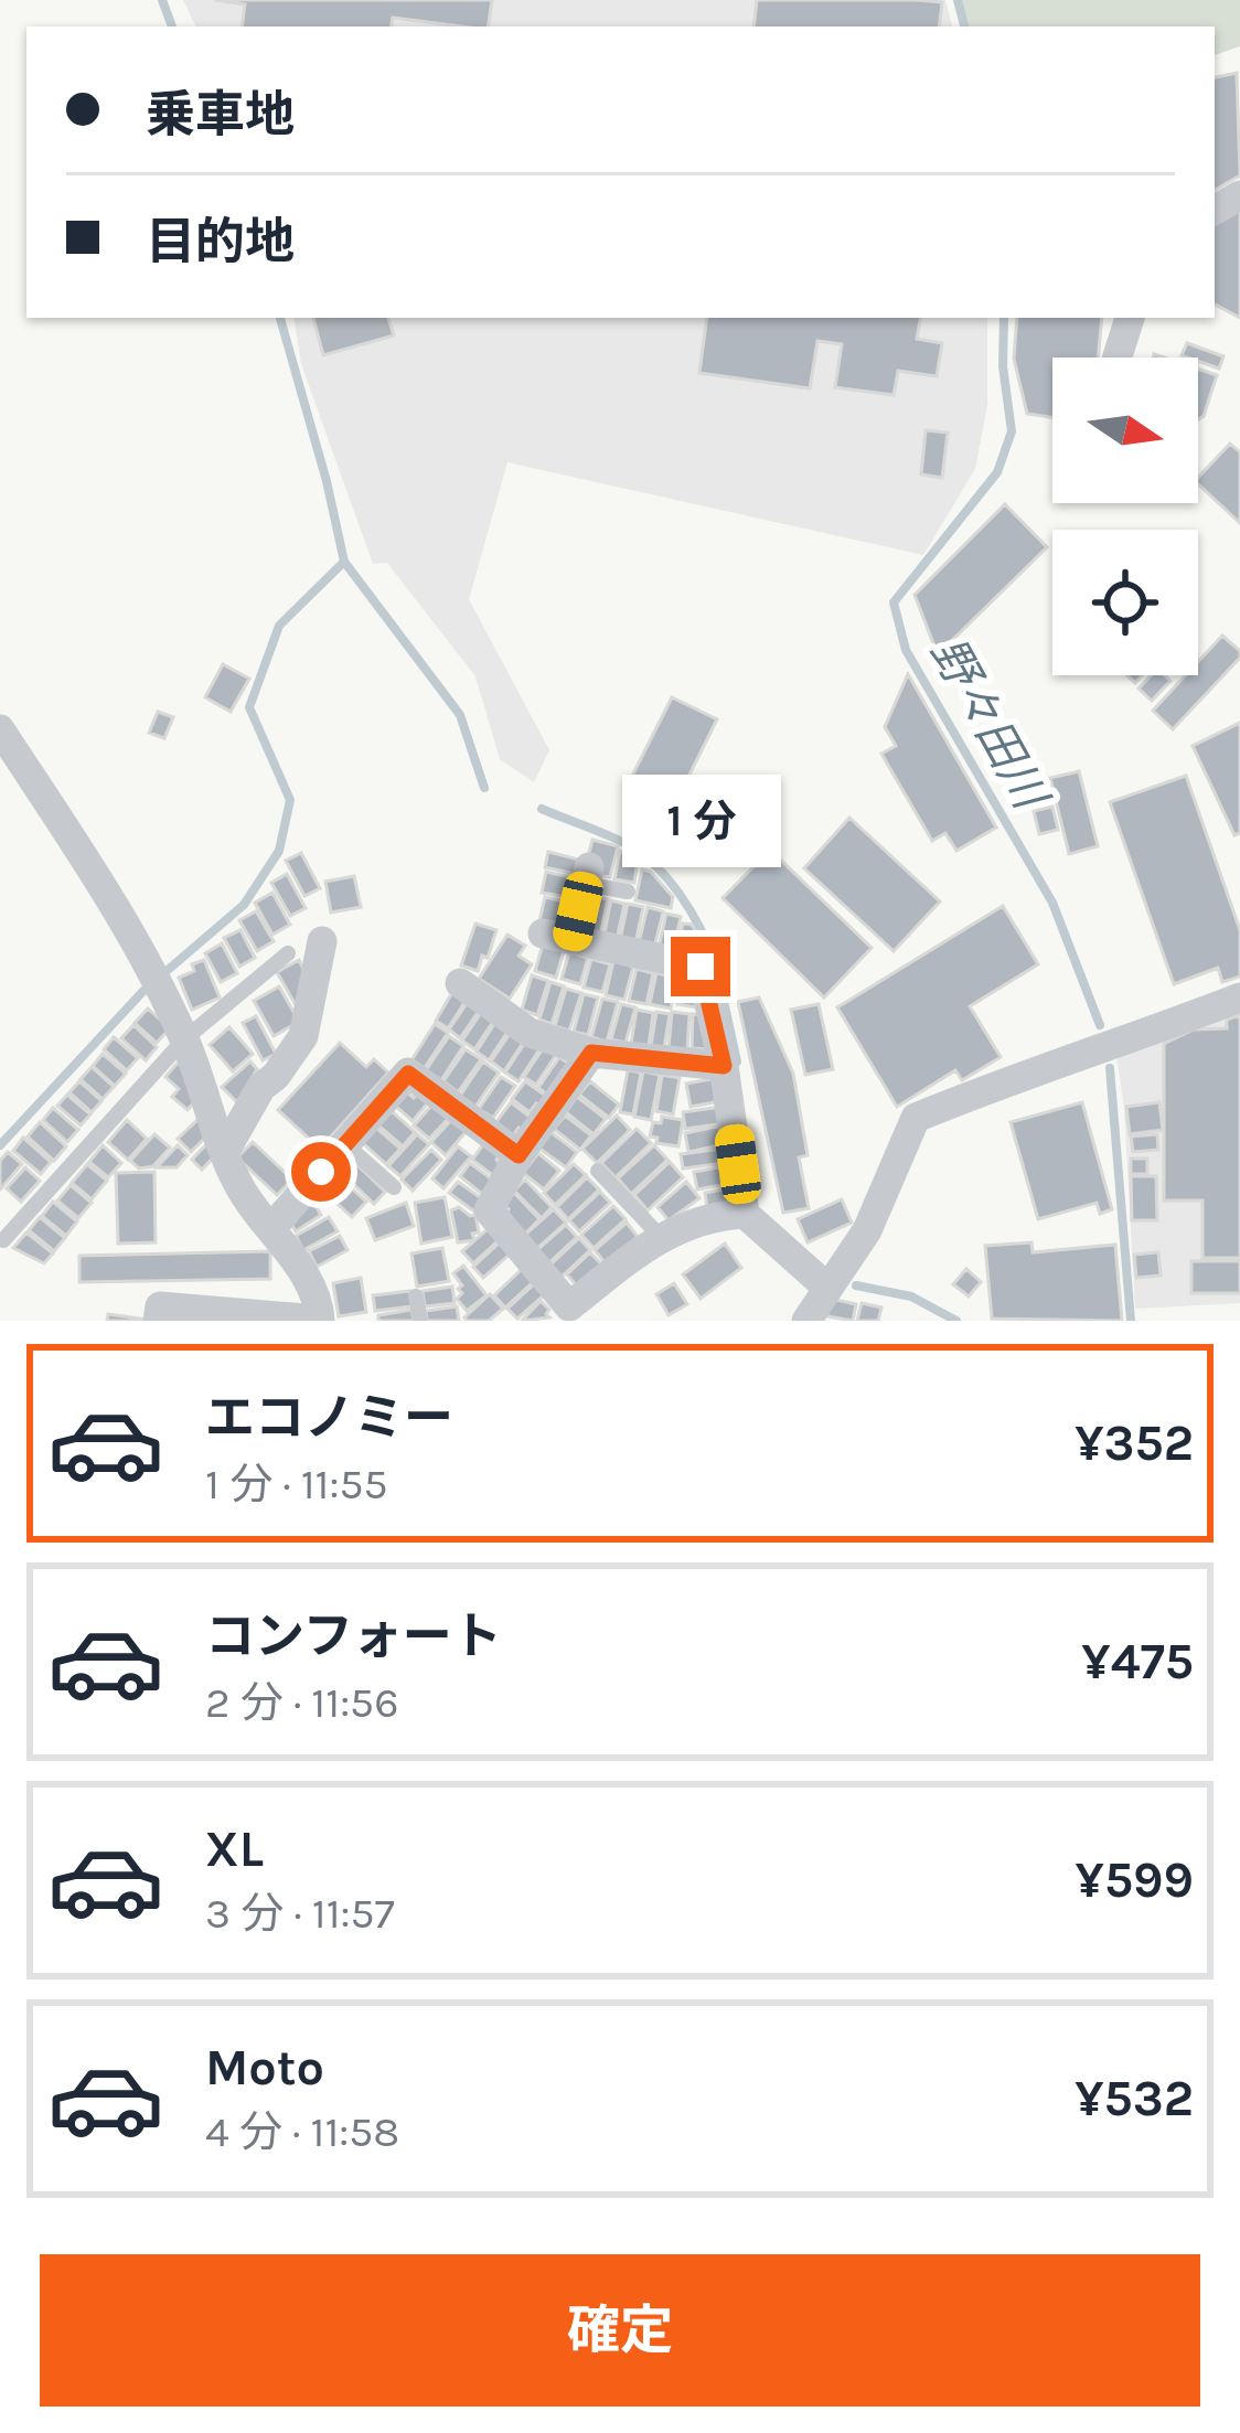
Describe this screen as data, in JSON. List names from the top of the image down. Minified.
{"water":["野々田川"],"north":"right","page":{"banner":["乗車地","目的地"],"bubble":"1 分","list":[{"name":"エコノミー","note":"1 分 · 11:55","value":"¥352"},{"name":"コンフォート","note":"2 分 · 11:56","value":"¥475"},{"name":"XL","note":"3 分 · 11:57","value":"¥599"},{"name":"Moto","note":"4 分 · 11:58","value":"¥532"}],"buttons":"確定"}}
